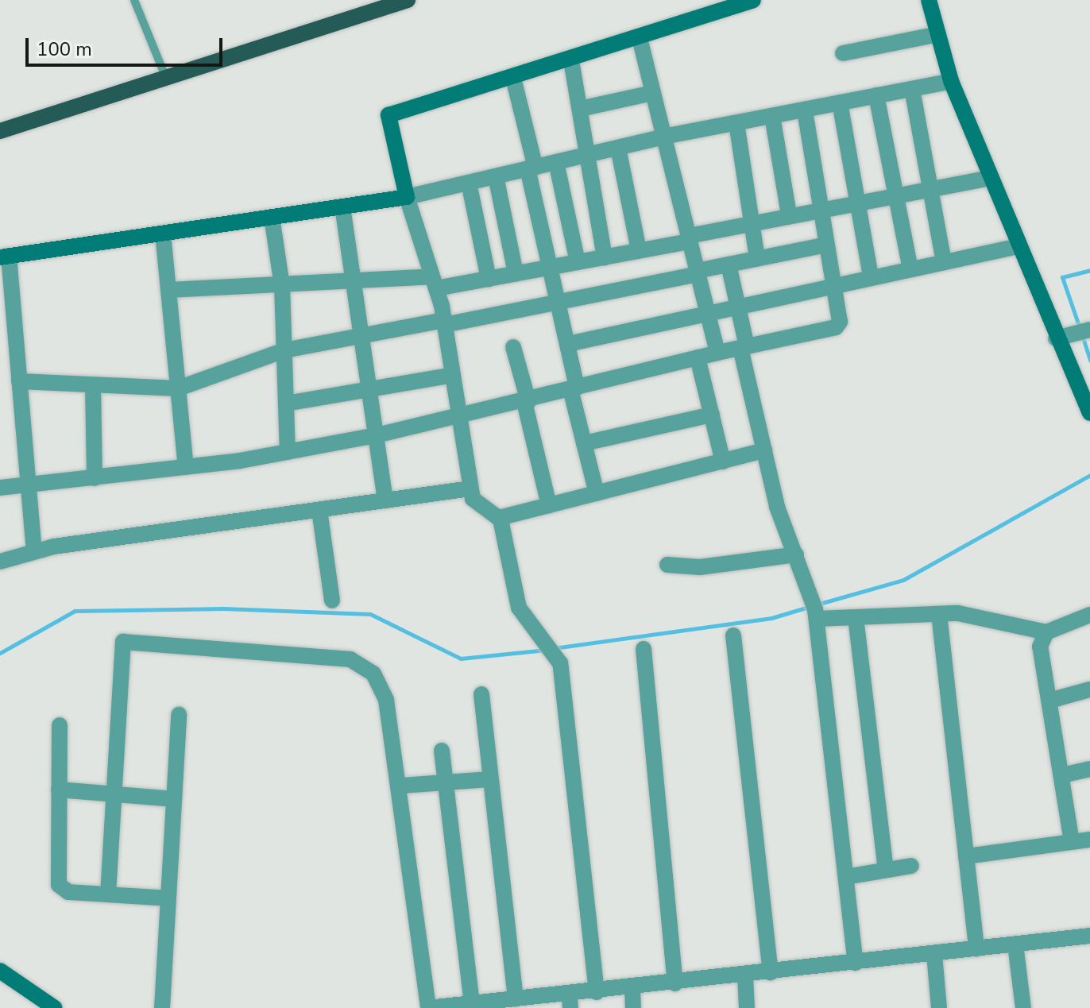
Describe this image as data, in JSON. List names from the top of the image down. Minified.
{"scale_bar":"100 m"}
